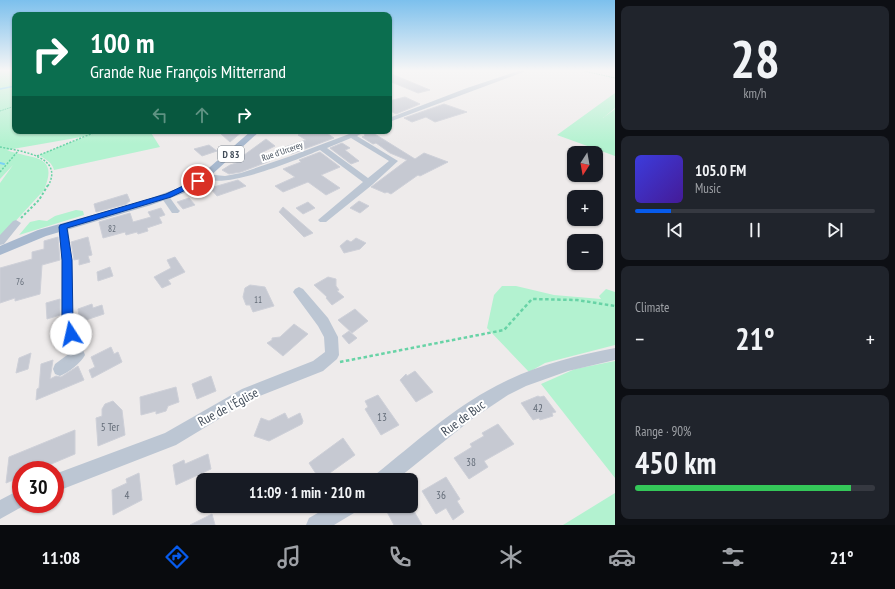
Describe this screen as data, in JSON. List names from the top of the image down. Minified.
{"streets":{"main road":["D 83"],"street":["Rue d'Urcerey","Rue de l'Église","Rue de Buc"]},"crossings":[["Rue d'Urcerey","D 83"]],"house_numbers":["82","76","11","42","13","5 Ter","38","4","36"],"north":"bottom","page":{"tile":[["28","km/h"],"Climate",["Range · 90%","450 km"]],"turn":["100 m","Grande Rue François Mitterrand"],"map_buttons":["+","−"],"song":["105.0 FM","Music"],"heat":["−","21°","+"],"limit":"30","trip":"11:09 · 1 min · 210 m","tabs":["11:08","21°"]}}
